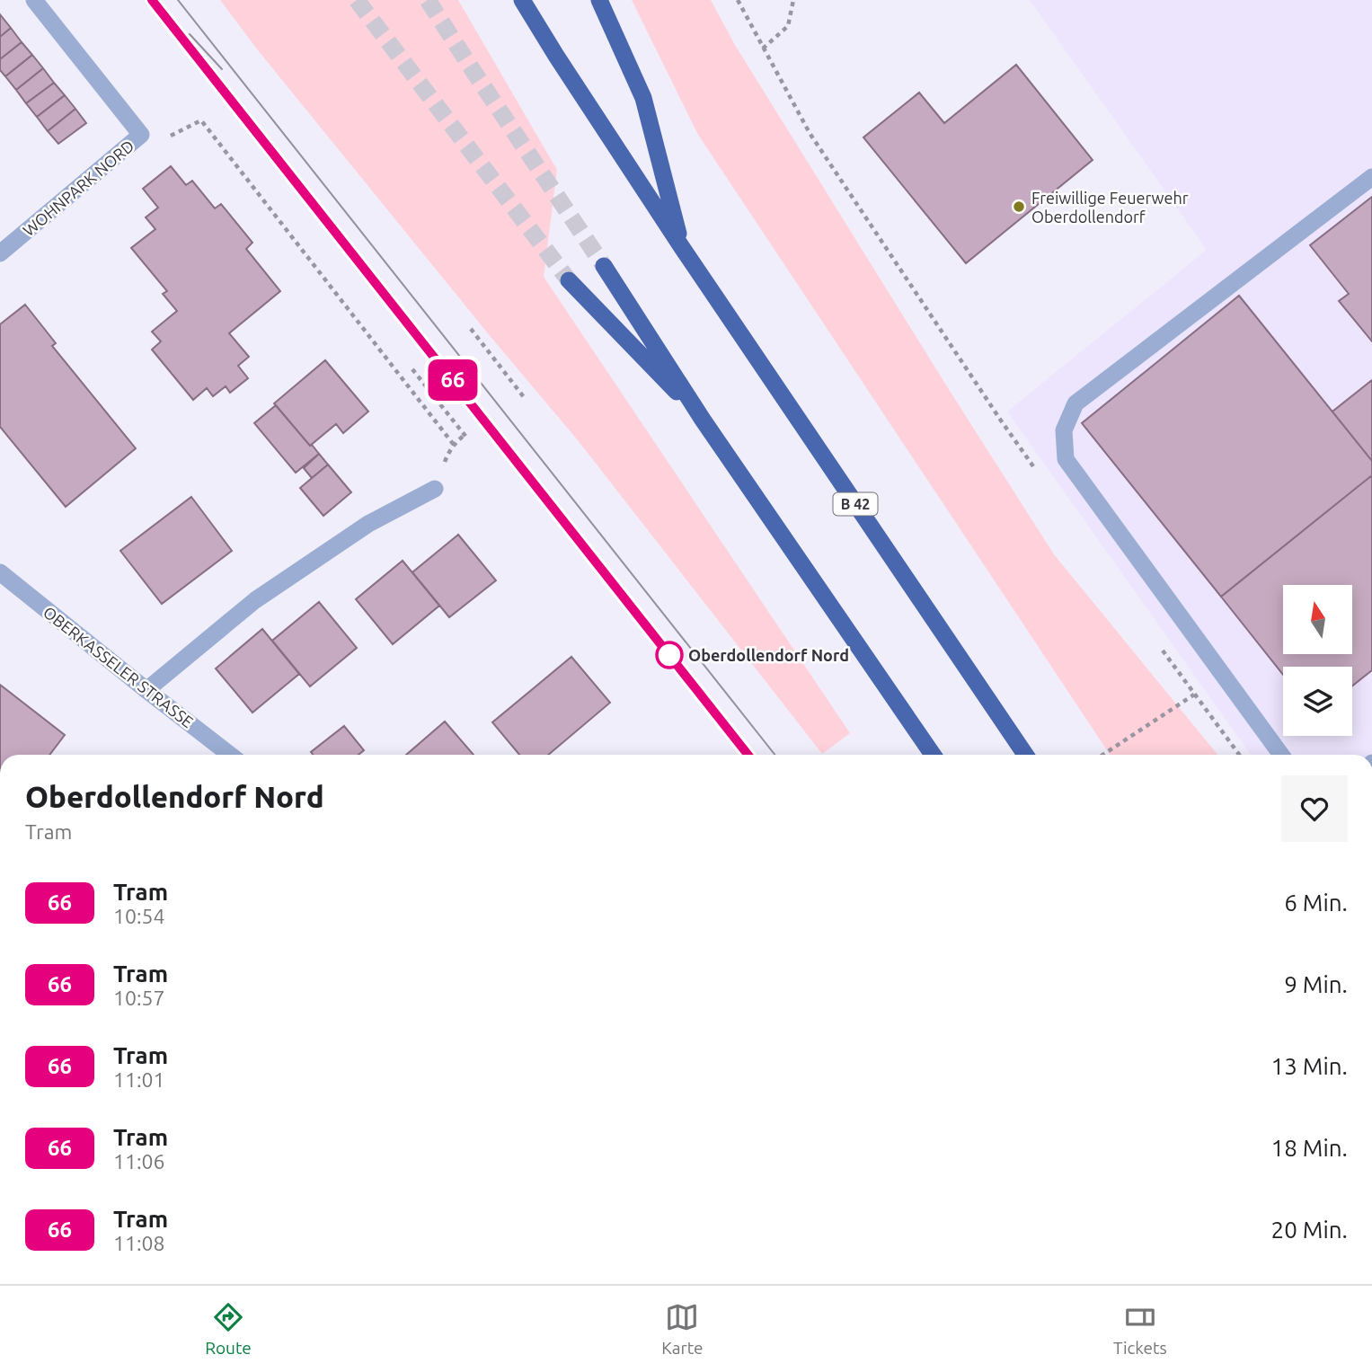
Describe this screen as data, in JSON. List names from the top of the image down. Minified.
{"streets":{"highway":["B 42"],"street":["WOHNPARK NORD","OBERKASSELER STRASSE"]},"places":["Freiwillige Feuerwehr Oberdollendorf","Oberdollendorf Nord"],"lines":["tram line 66"],"north":"top","page":{"on_map":"66","heading":["Oberdollendorf Nord","Tram"],"list":[{"mark":"66","name":"Tram","note":"10:54","value":"6 Min."},{"mark":"66","name":"Tram","note":"10:57","value":"9 Min."},{"mark":"66","name":"Tram","note":"11:01","value":"13 Min."},{"mark":"66","name":"Tram","note":"11:06","value":"18 Min."},{"mark":"66","name":"Tram","note":"11:08","value":"20 Min."}],"tabs":["Route","Karte","Tickets"]}}
